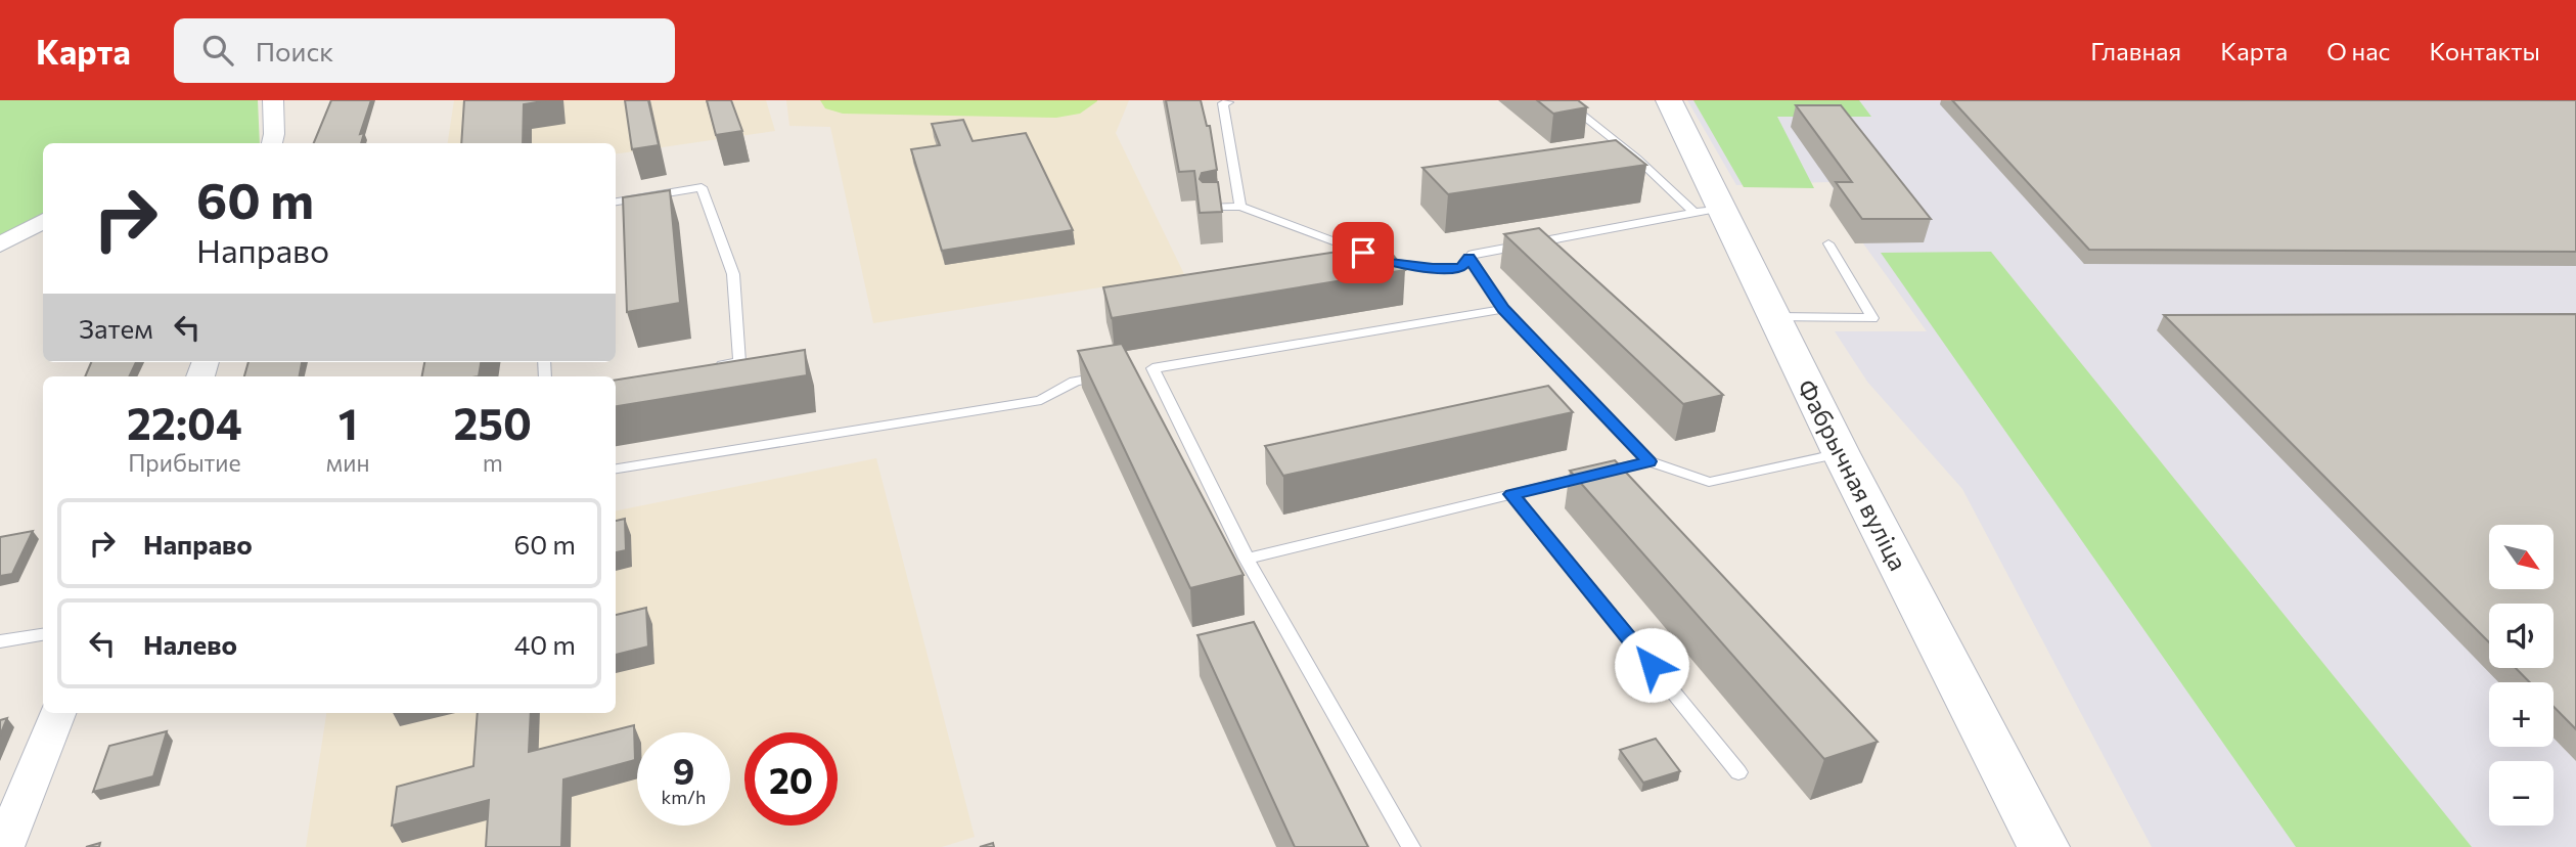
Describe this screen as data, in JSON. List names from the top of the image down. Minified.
{"streets":{"main road":["Фабрычная вуліца"]},"north":"bottom right","page":{"header":"Карта","search":"Поиск","nav":["Главная","Карта","О нас","Контакты"],"turn":["60 m","Направо"],"then":"Затем","eta":["22:04","Прибытие","1","мин","250","m"],"list":[{"name":"Направо","value":"60 m"},{"name":"Налево","value":"40 m"}],"map_buttons":["+","−"],"speed":"9 km/h","limit":"20"}}
